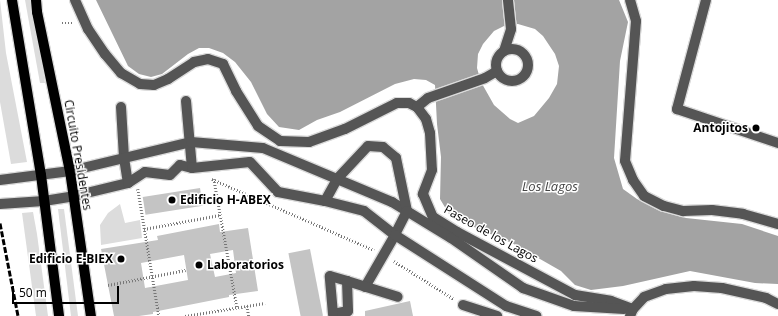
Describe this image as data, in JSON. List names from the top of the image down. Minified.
{"streets":{"main road":["Circuito Presidentes"],"street":["Paseo de los Lagos"]},"water":["Los Lagos"],"places":["Antojitos","Edificio H-ABEX","Edificio E-BIEX","Laboratorios"],"scale_bar":"50 m"}
